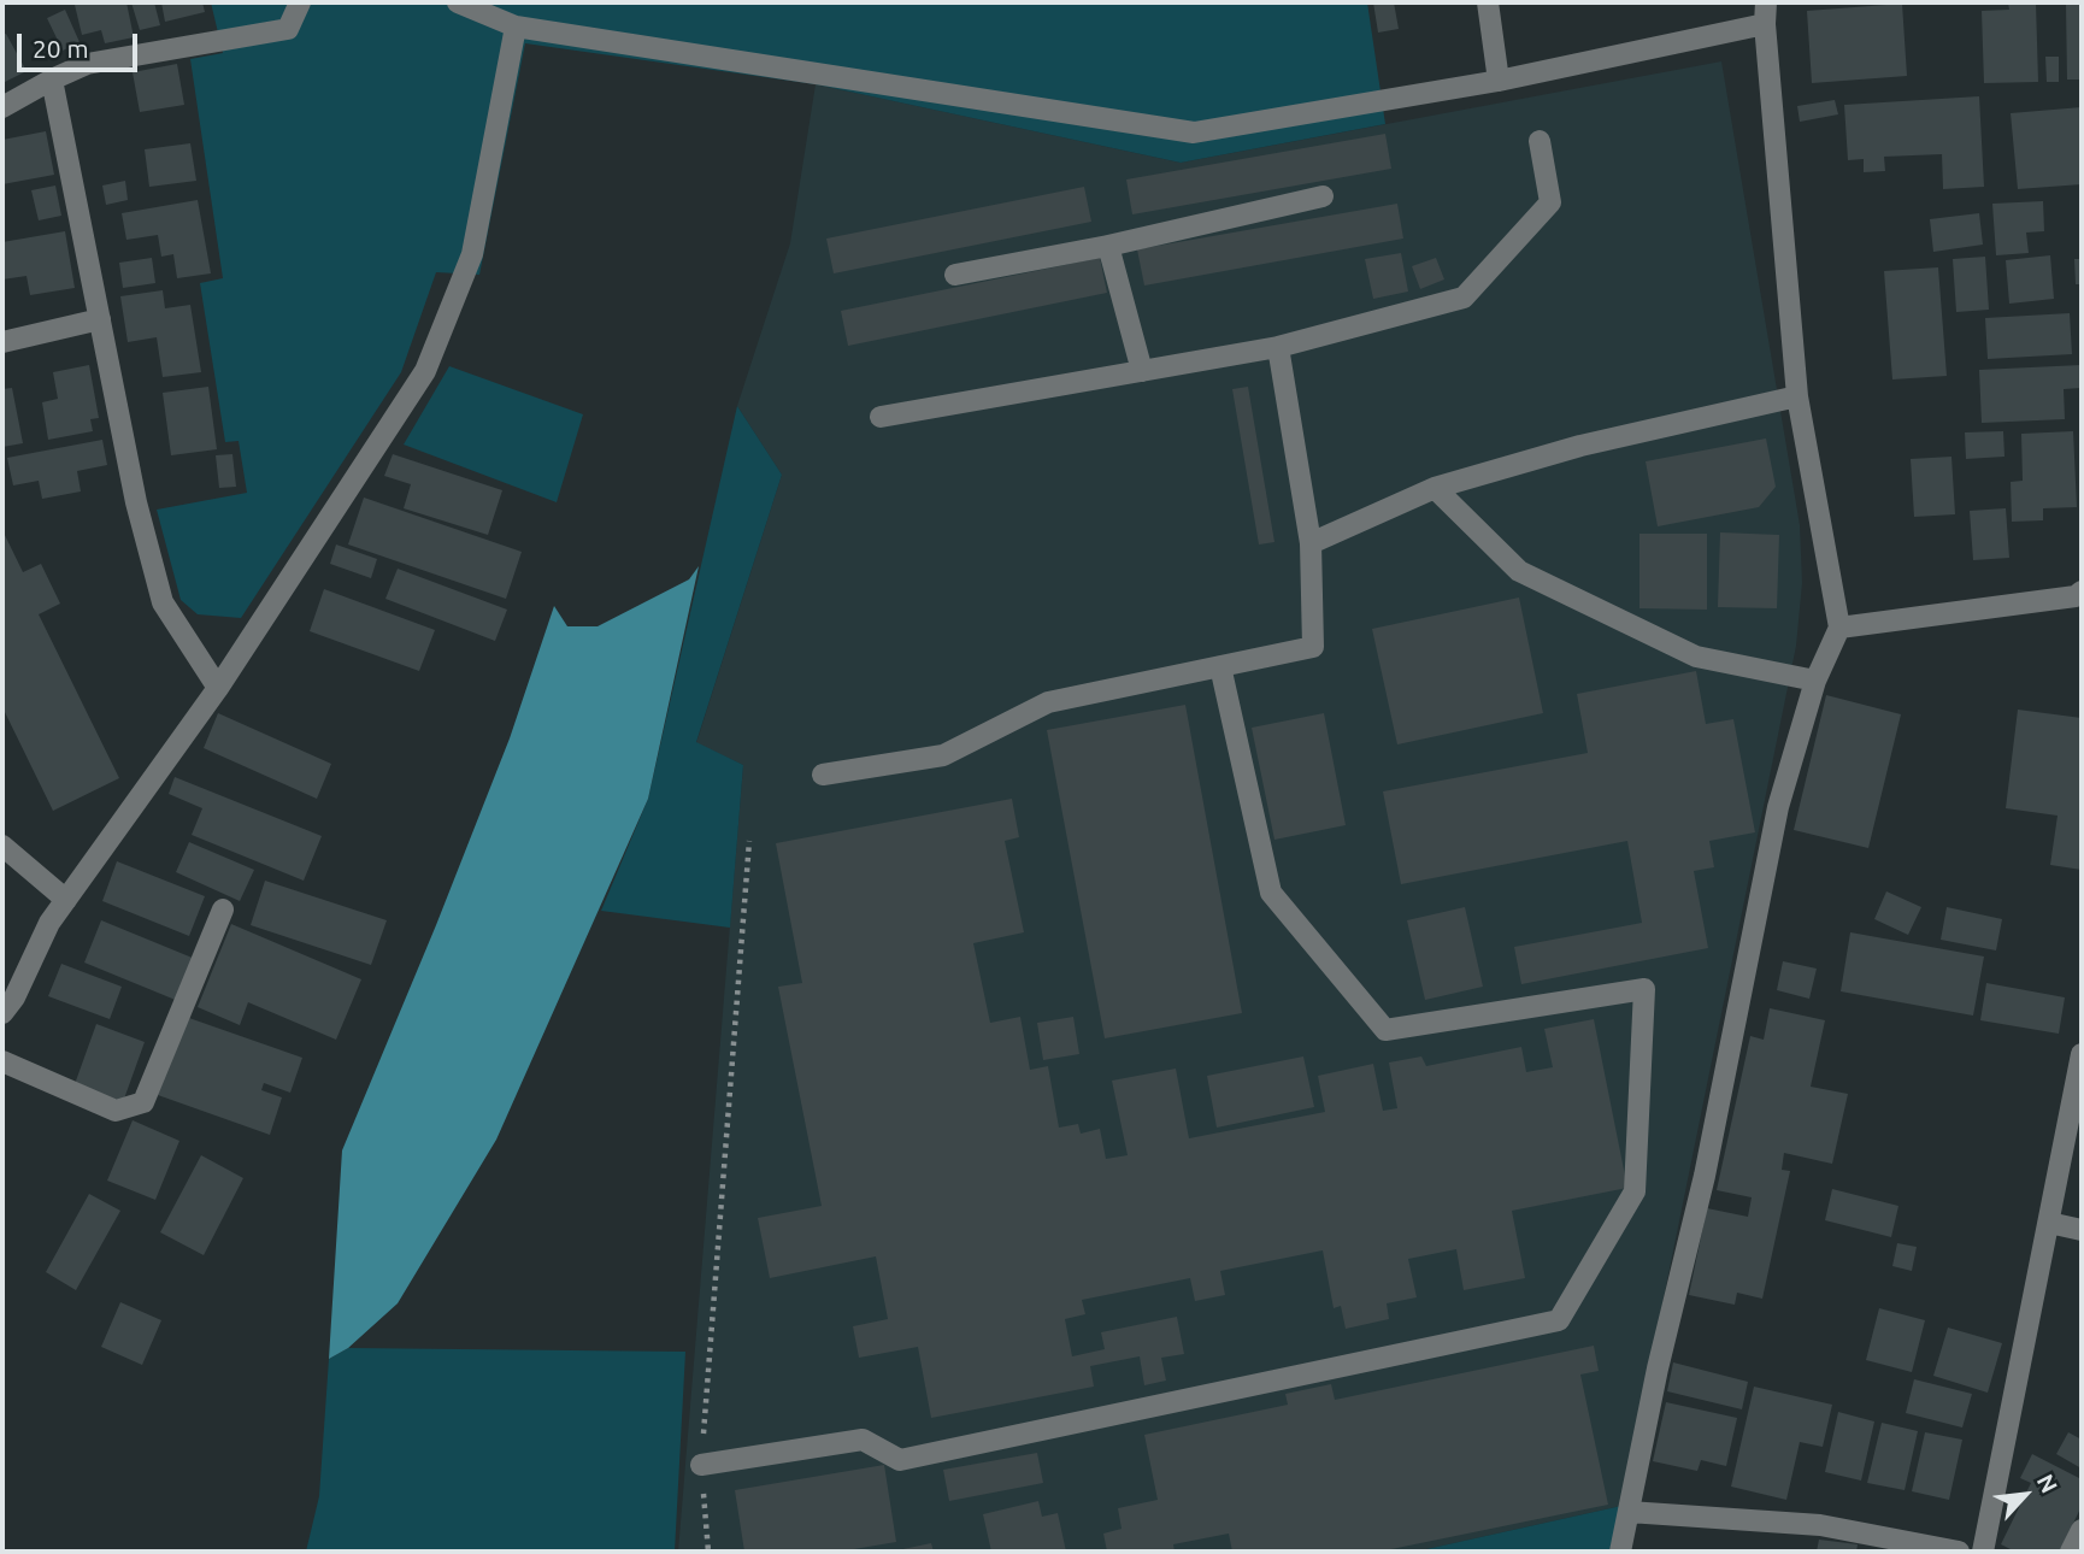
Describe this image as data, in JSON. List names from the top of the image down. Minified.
{"scale_bar":"20 m","north":"top right"}
